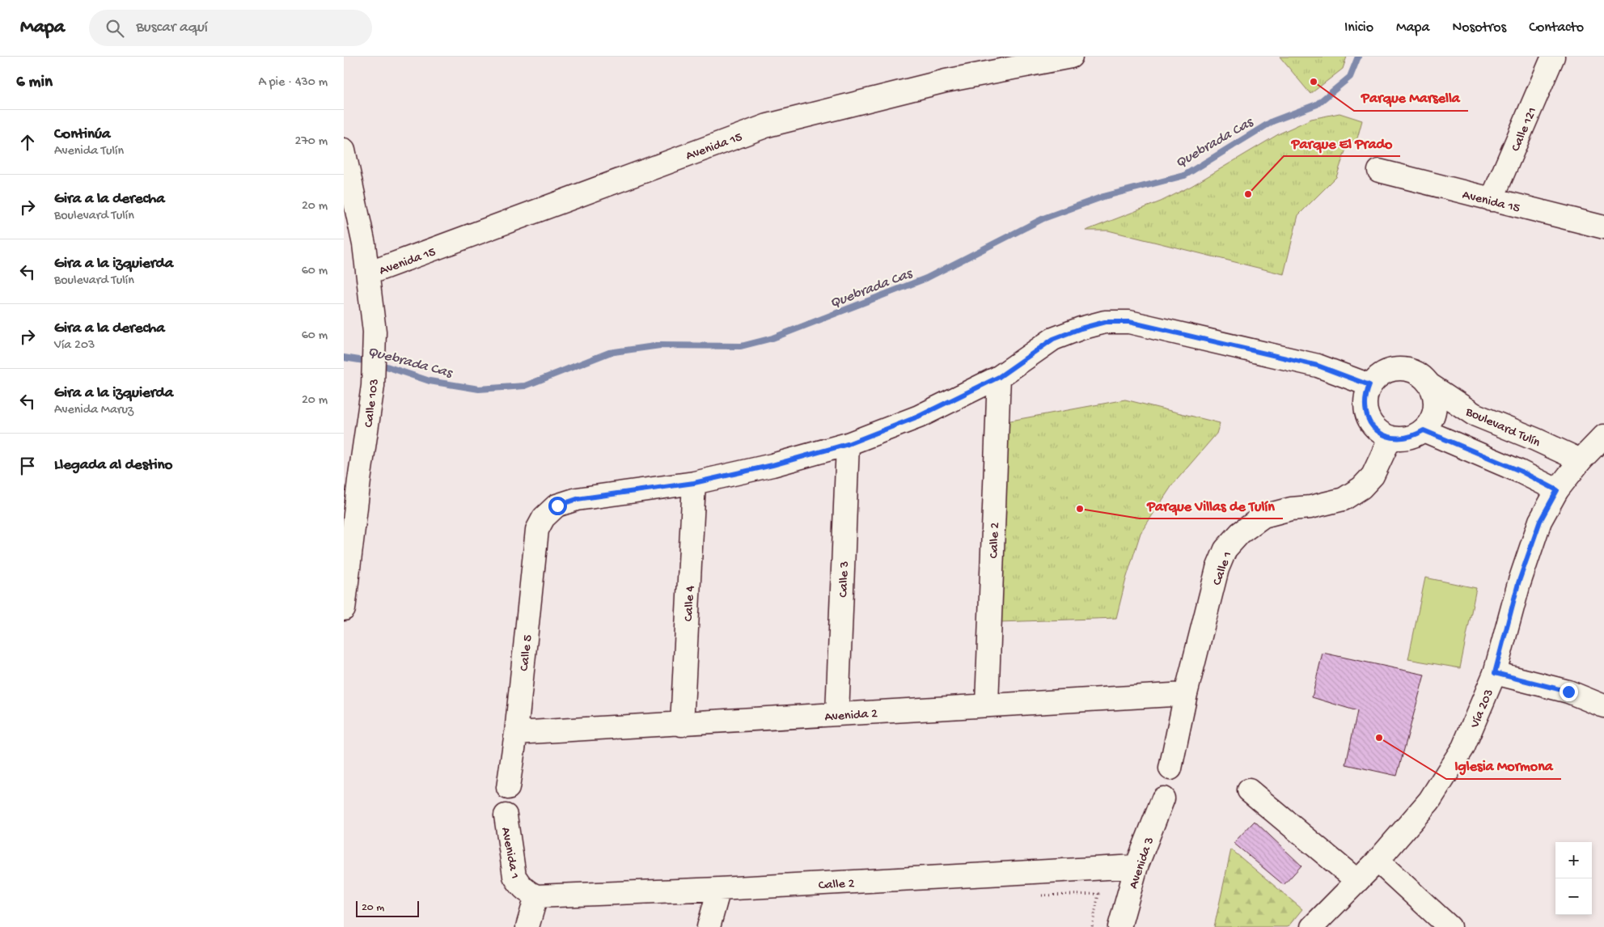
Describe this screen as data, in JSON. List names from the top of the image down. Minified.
{"streets":{"street":["Calle 121","Avenida 15","Calle 103","Boulevard Tulín","Calle 2","Calle 1","Calle 3","Calle 4","Calle 5","Vía 203","Avenida 2","Avenida 1","Avenida 3"]},"crossings":[["Calle 121","Avenida 15"],["Avenida 15","Calle 103"],["Boulevard Tulín","Calle 1"],["Boulevard Tulín","Vía 203"],["Calle 2","Avenida 2"],["Calle 2","Avenida 1"],["Calle 2","Avenida 3"],["Calle 1","Avenida 2"],["Calle 3","Avenida 2"],["Calle 4","Calle 5"],["Calle 4","Avenida 2"],["Calle 5","Avenida 2"]],"water":["Quebrada Cas"],"places":["Parque Marsella","Parque El Prado","Parque Villas de Tulín","Iglesia Mormona"],"scale_bar":"20 m","page":{"header":"Mapa","search":"Buscar aquí","nav":["Inicio","Mapa","Nosotros","Contacto"],"heading":["6 min","A pie · 430 m"],"list":[["Continúa","Avenida Tulín","270 m"],["Gira a la derecha","Boulevard Tulín","20 m"],["Gira a la izquierda","Boulevard Tulín","60 m"],["Gira a la derecha","Vía 203","60 m"],["Gira a la izquierda","Avenida Maruz","20 m"],"Llegada al destino"],"map_buttons":["+","−"],"scale":"20 m"}}
